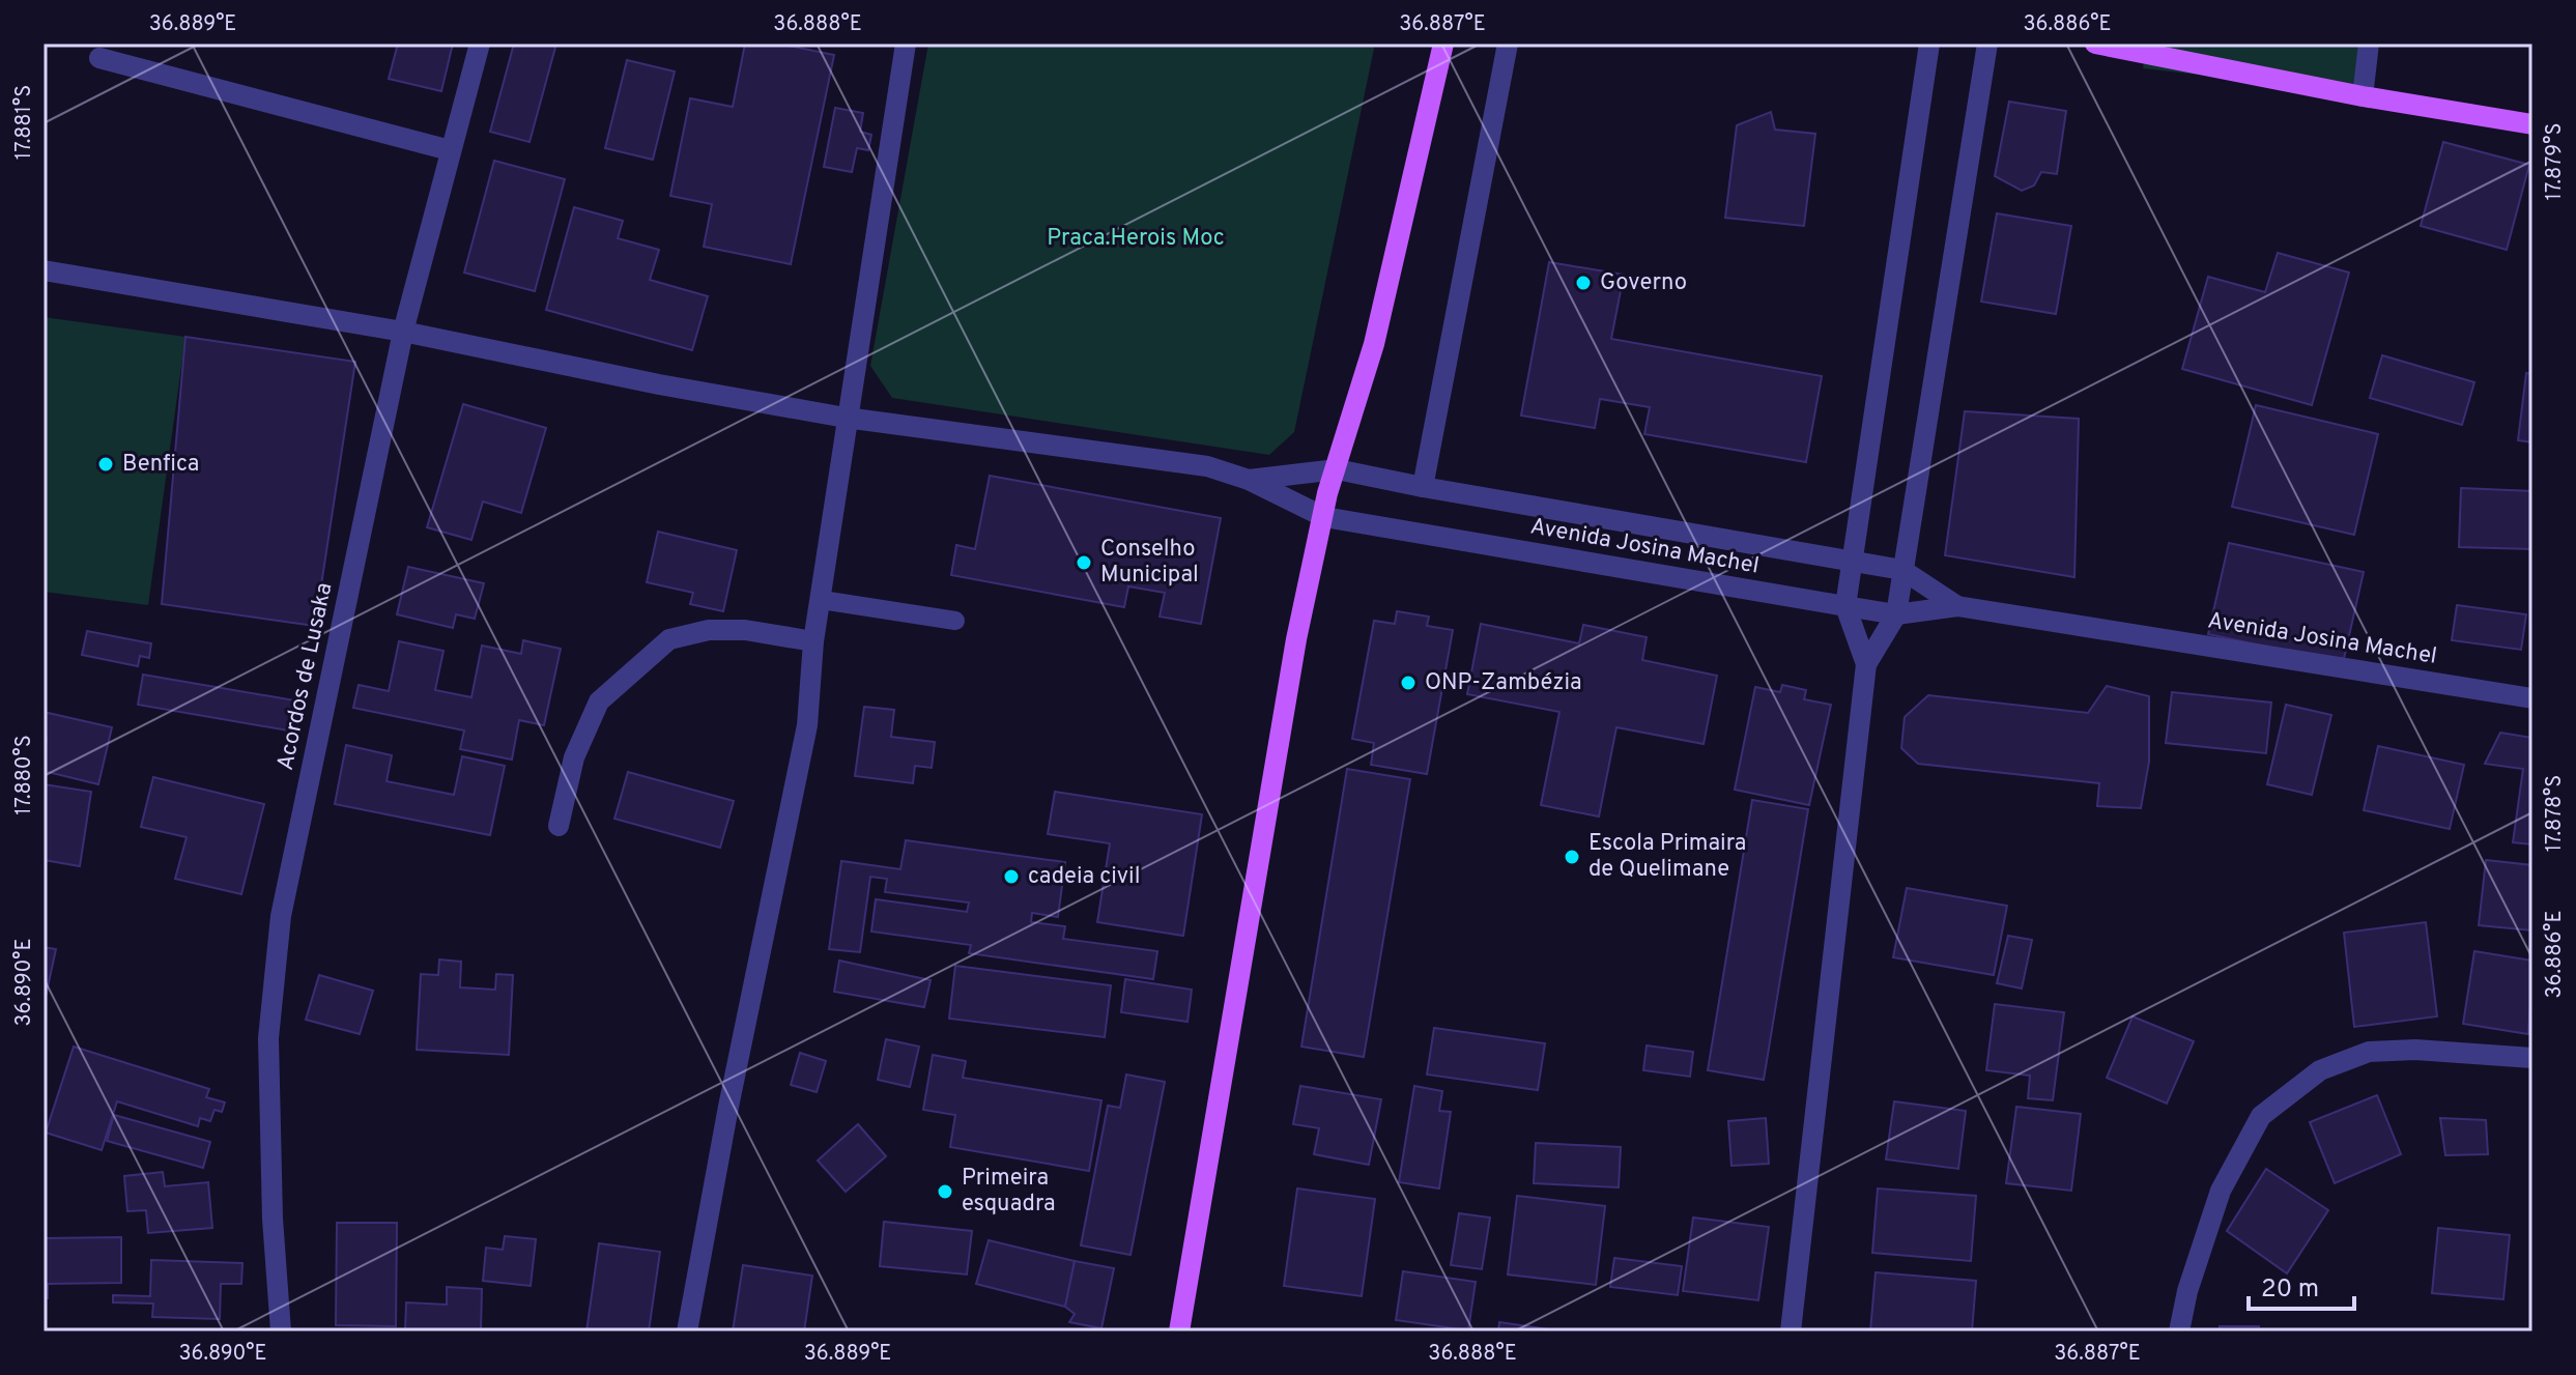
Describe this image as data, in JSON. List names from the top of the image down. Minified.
{"streets":{"street":["Avenida Josina Machel","Acordos de Lusaka"]},"crossings":[["Avenida Josina Machel","Acordos de Lusaka"]],"parks":["Praca.Herois Moc"],"places":["Governo","Benfica","Conselho Municipal","ONP-Zambézia","Escola Primaira de Quelimane","cadeia civil","Primeira esquadra"],"scale_bar":"20 m","coordinates":["36.889°E","36.888°E","36.887°E","36.886°E","17.881°S","17.879°S","17.880°S","17.878°S","36.890°E"]}
